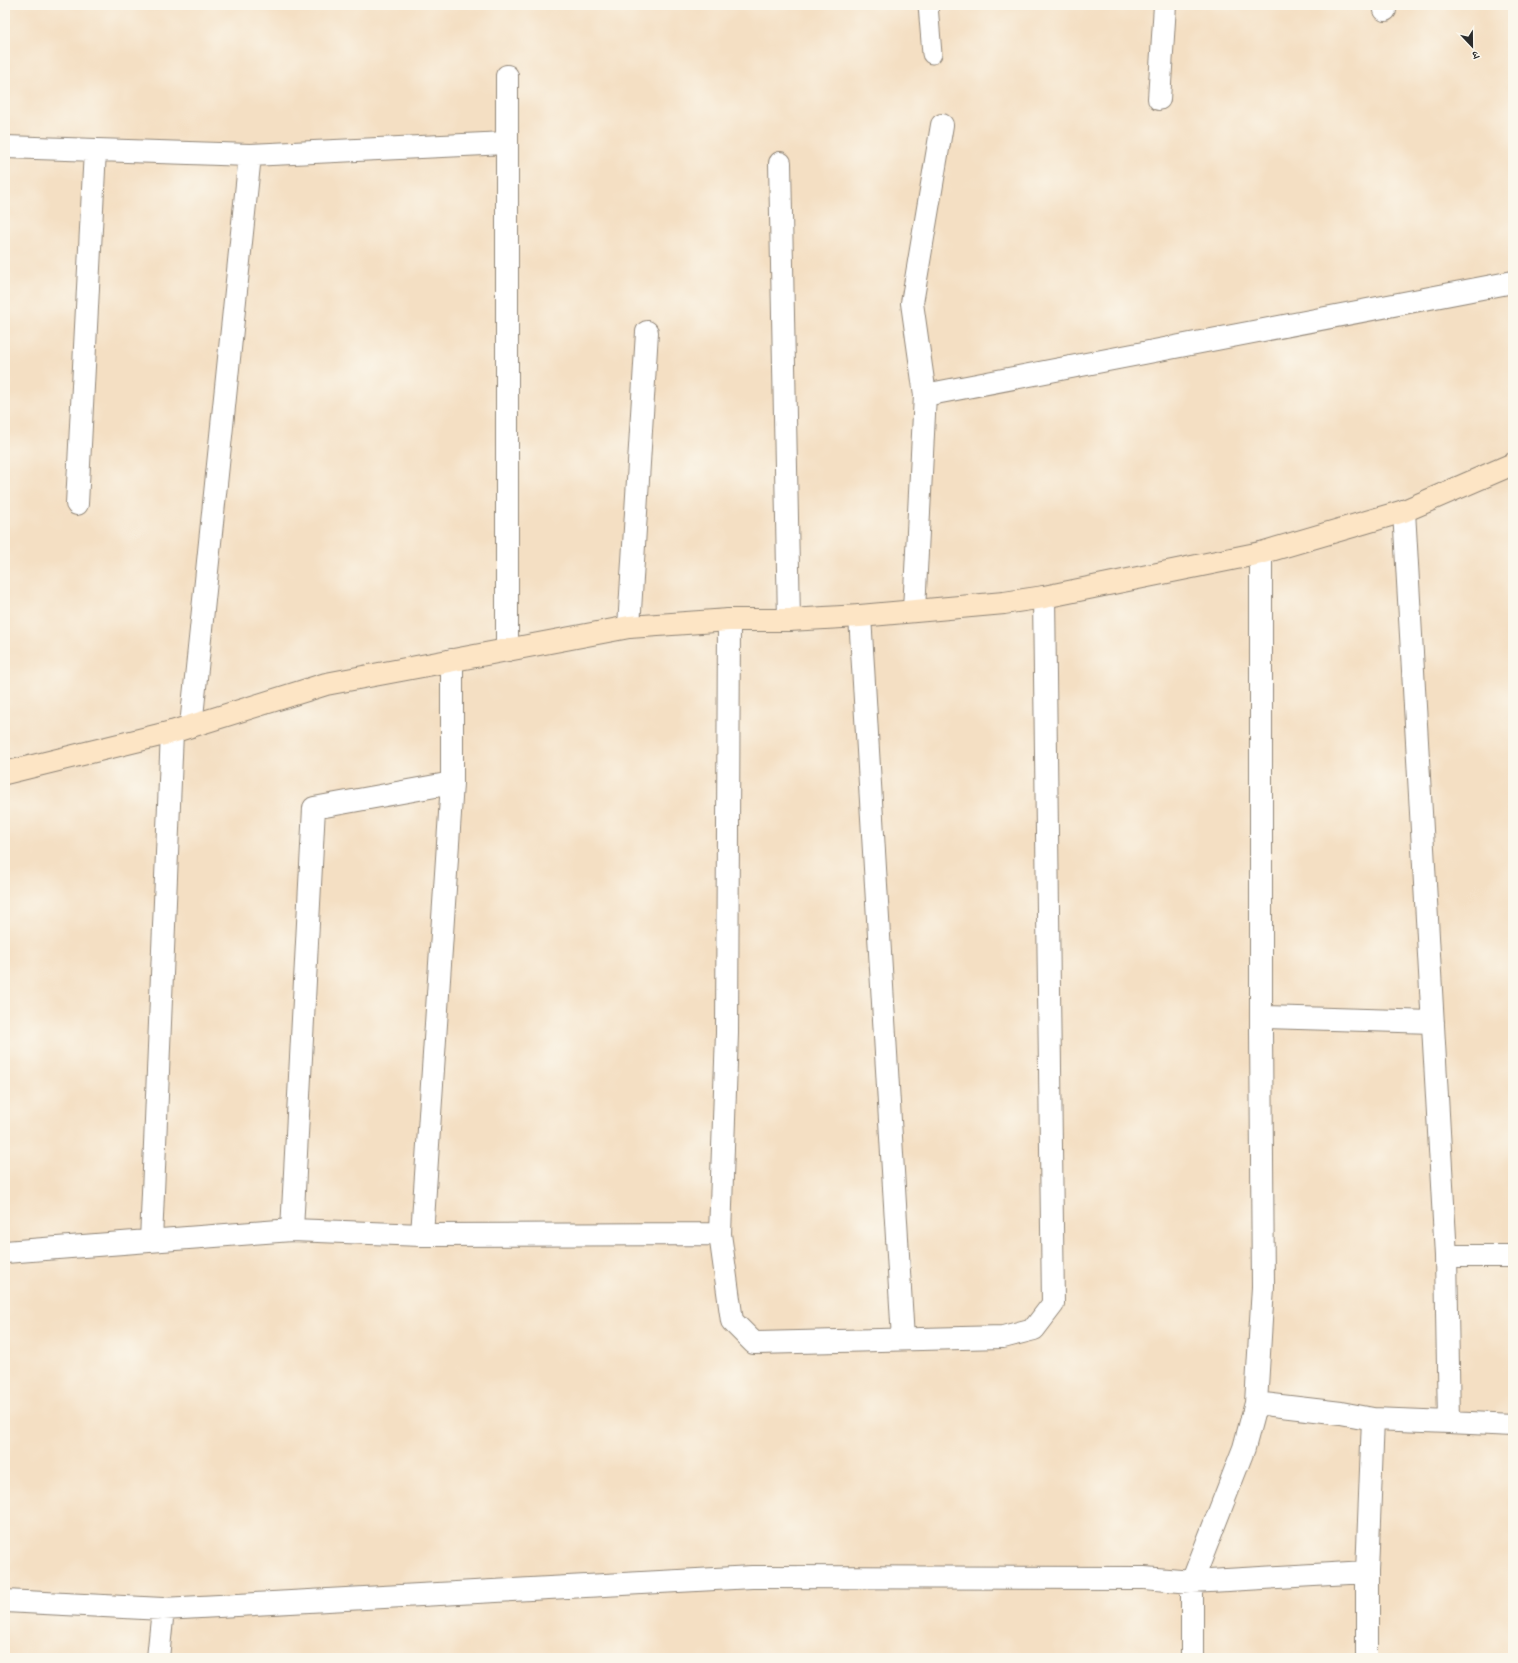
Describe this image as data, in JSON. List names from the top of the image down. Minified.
{"north":"bottom"}
